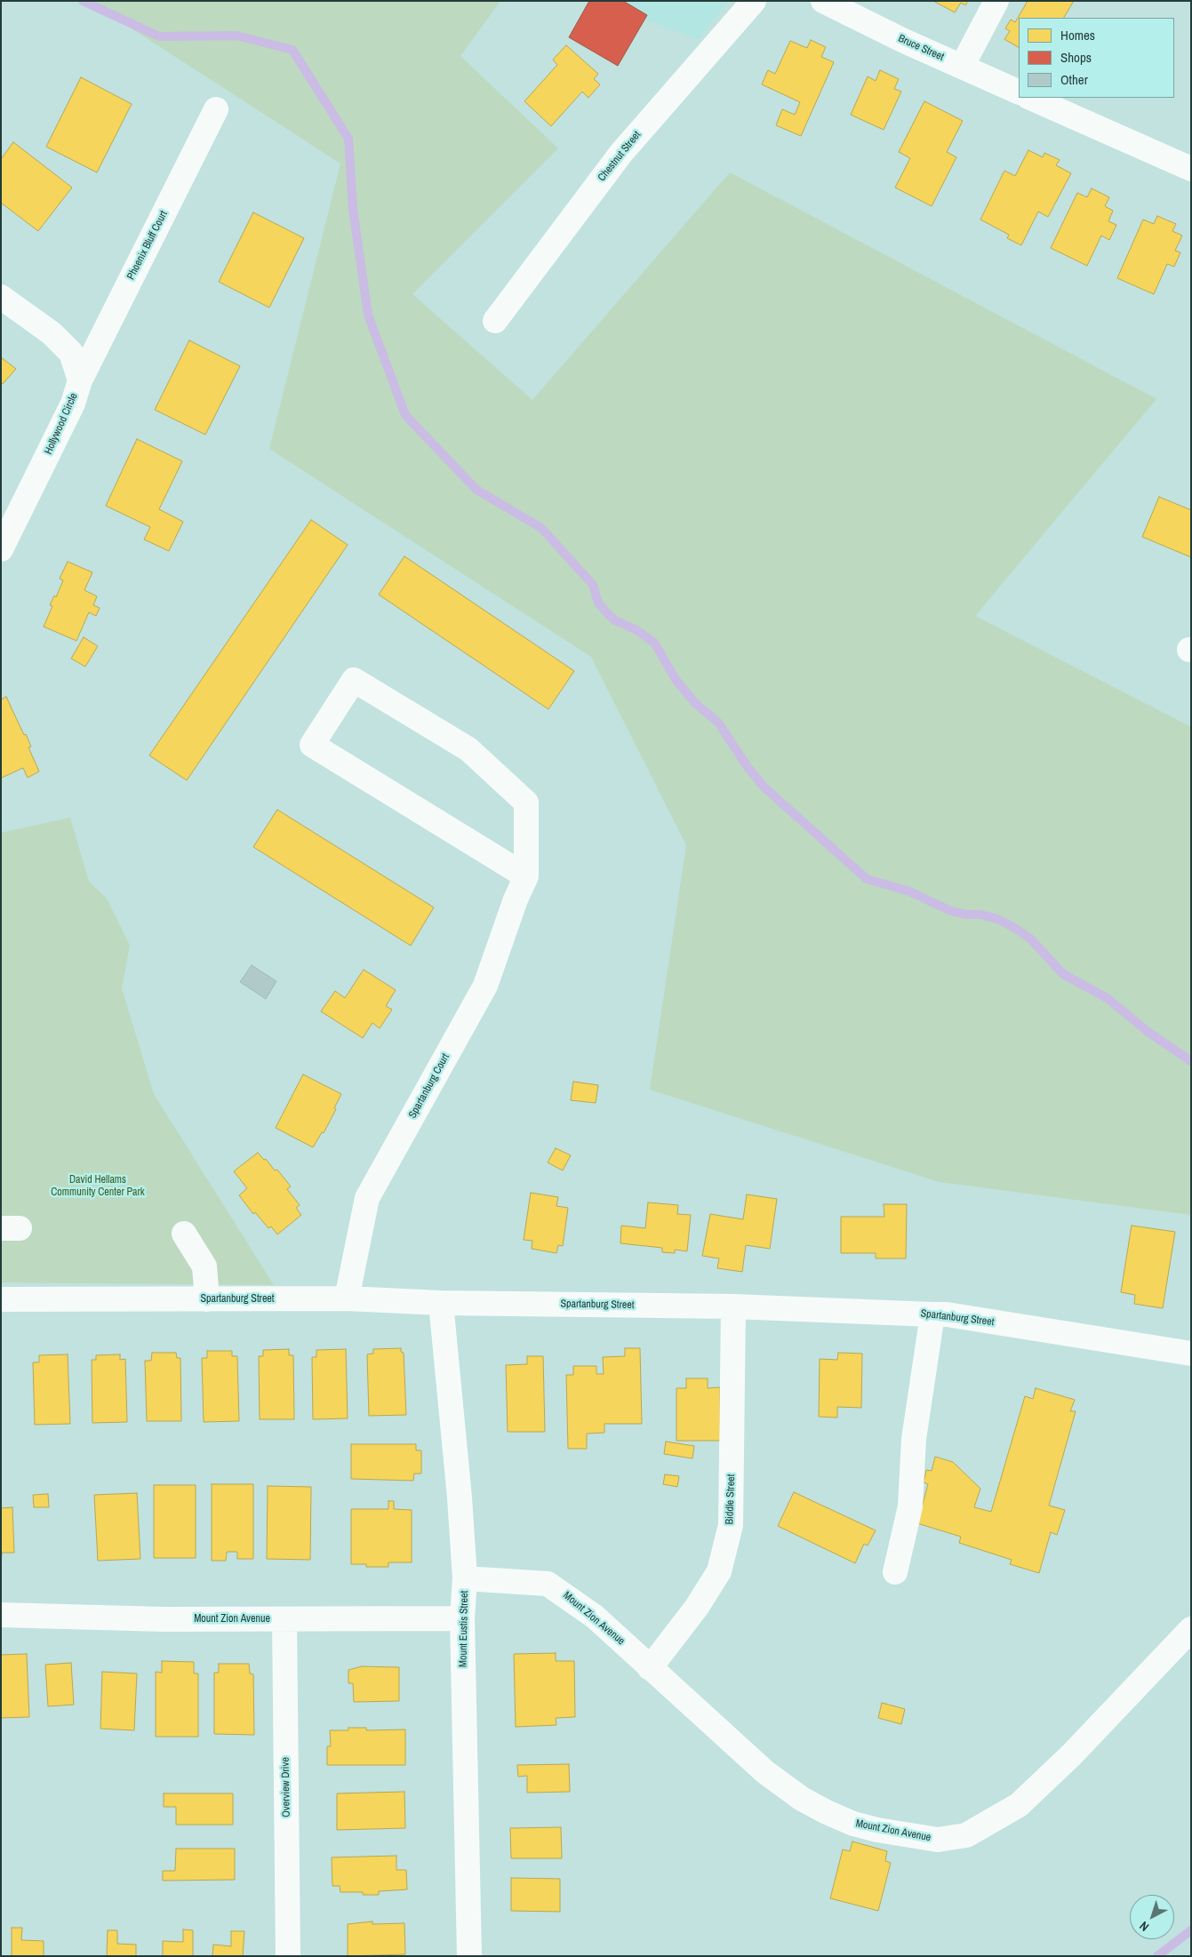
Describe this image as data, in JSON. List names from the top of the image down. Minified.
{"streets":{"street":["Bruce Street","Chestnut Street","Phoenix Bluff Court","Hollywood Circle","Spartanburg Court","Spartanburg Street","Biddle Street","Mount Zion Avenue","Mount Eustis Street","Overview Drive"]},"crossings":[["Phoenix Bluff Court","Hollywood Circle"],["Spartanburg Court","Spartanburg Street"],["Spartanburg Street","Biddle Street"],["Spartanburg Street","Mount Eustis Street"],["Biddle Street","Mount Zion Avenue"],["Mount Zion Avenue","Mount Eustis Street"],["Mount Zion Avenue","Overview Drive"]],"parks":["David Hellams Community Center Park"],"legend":["Homes","Shops","Other"],"north":"bottom left"}
